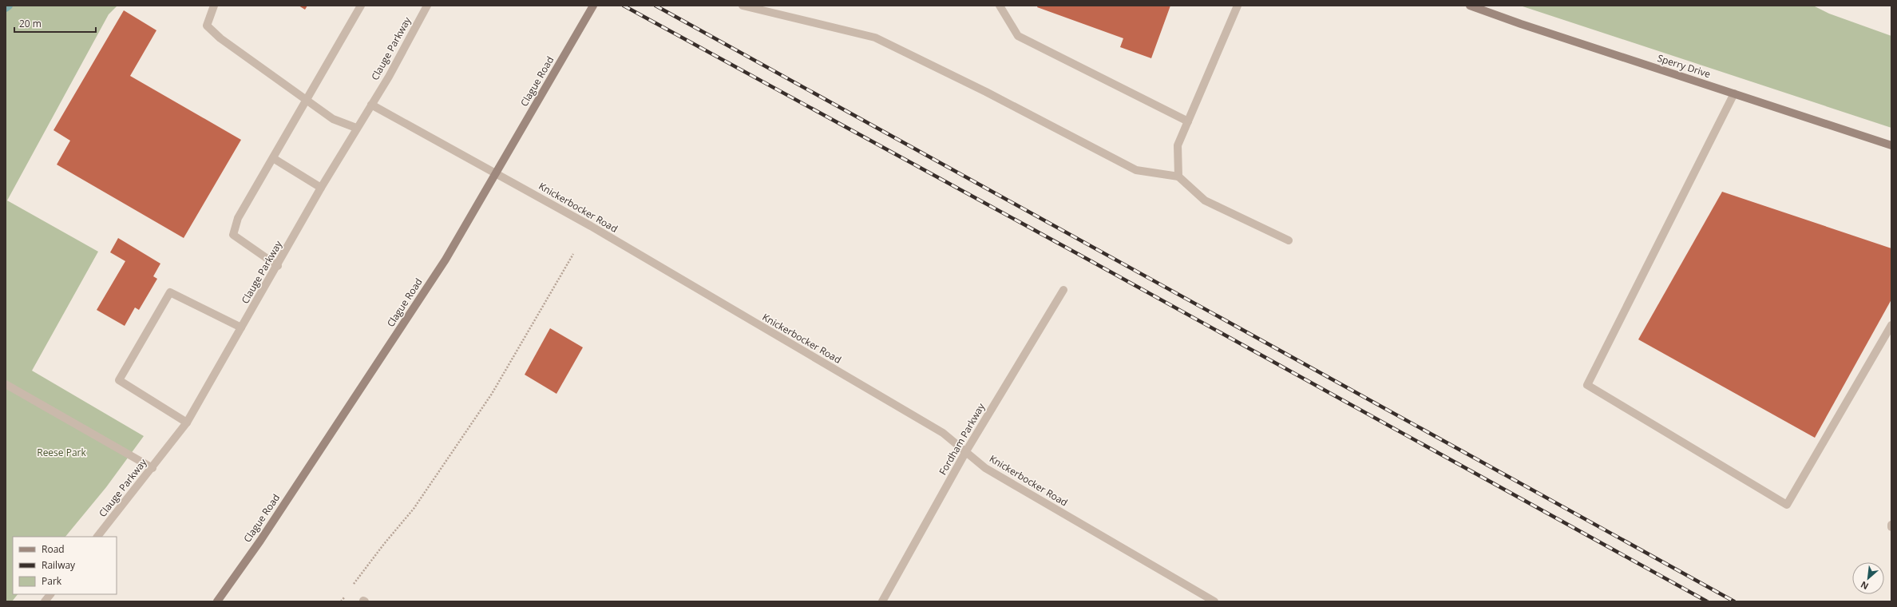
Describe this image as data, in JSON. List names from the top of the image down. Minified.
{"streets":{"main road":["Sperry Drive","Clague Road"],"street":["Clauge Parkway","Knickerbocker Road","Fordham Parkway"]},"crossings":[["Clauge Parkway","Knickerbocker Road"],["Knickerbocker Road","Fordham Parkway"]],"parks":["Reese Park"],"legend":["Road","Railway","Park"],"scale_bar":"20 m","north":"bottom left"}
